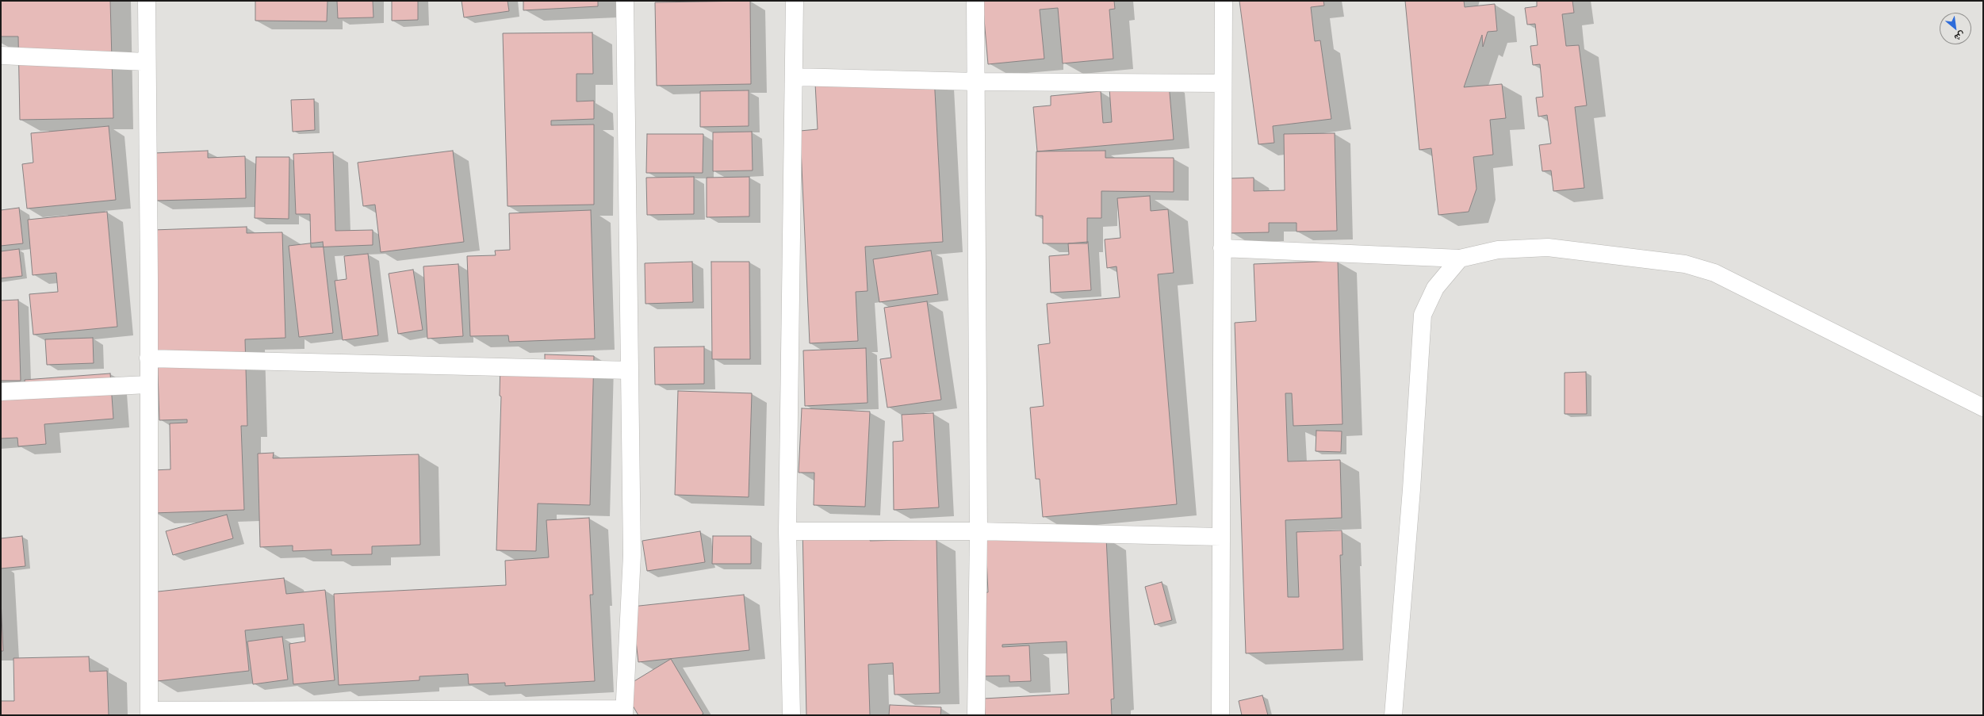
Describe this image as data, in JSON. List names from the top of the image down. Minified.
{"north":"bottom right"}
